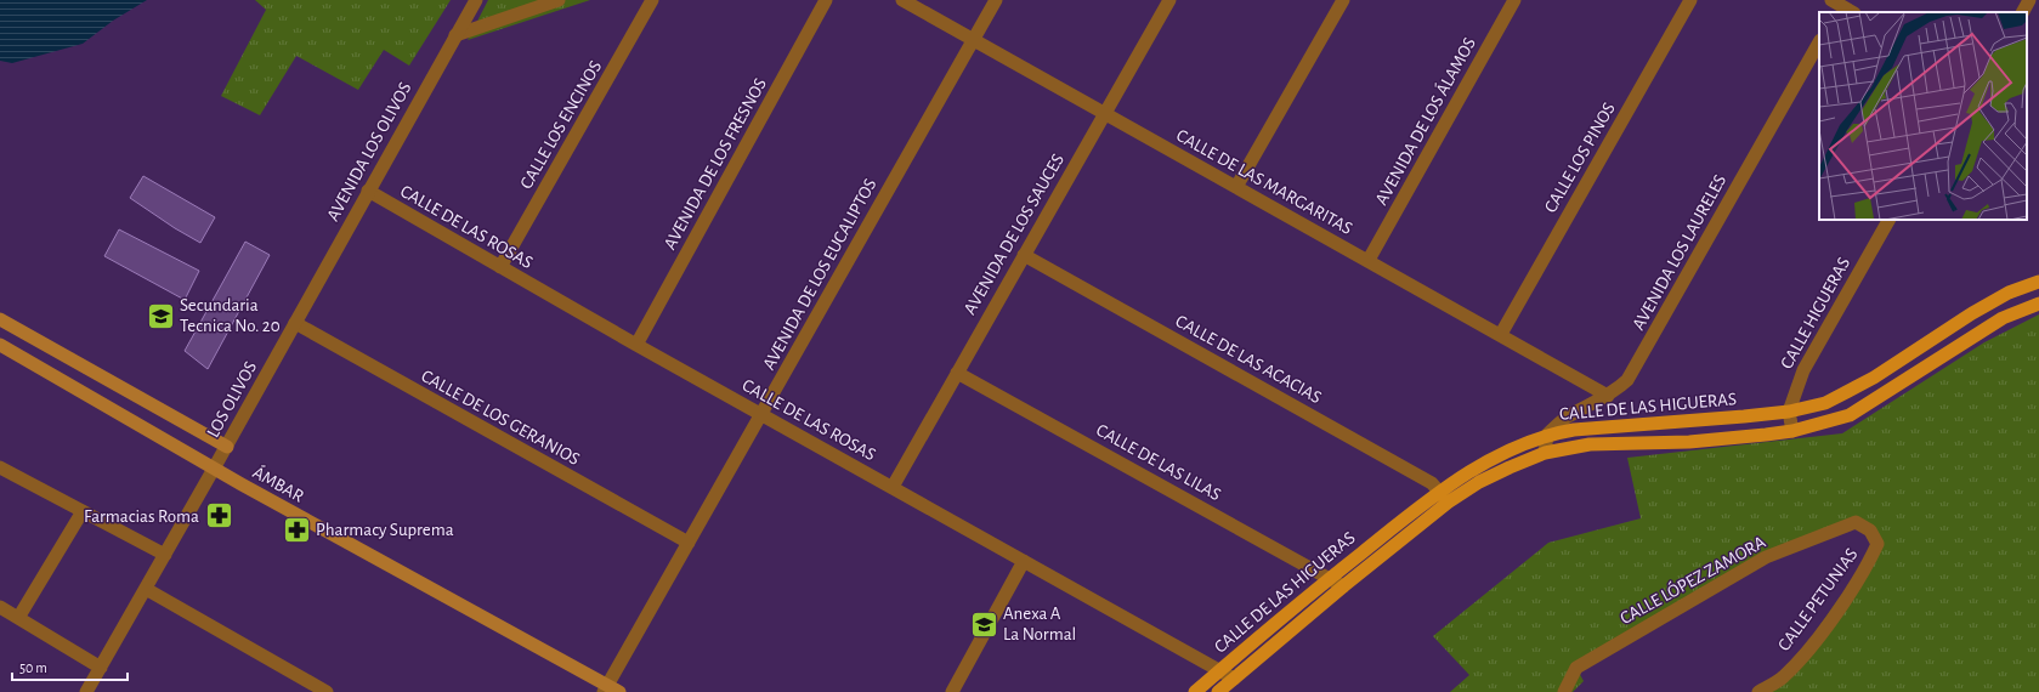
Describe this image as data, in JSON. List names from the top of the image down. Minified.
{"streets":{"main road":["CALLE DE LAS HIGUERAS","ÁMBAR"],"street":["AVENIDA DE LOS ÁLAMOS","CALLE LOS ENCINOS","AVENIDA LOS OLIVOS","CALLE LOS PINOS","AVENIDA DE LOS FRESNOS","CALLE DE LAS MARGARITAS","CALLE DE LAS ROSAS","AVENIDA DE LOS SAUCES","AVENIDA LOS LAURELES","AVENIDA DE LOS EUCALIPTOS","CALLE HIGUERAS","CALLE DE LAS ACACIAS","LOS OLIVOS","CALLE DE LOS GERANIOS","CALLE DE LAS LILAS","CALLE LÓPEZ ZAMORA","CALLE PETUNIAS"]},"crossings":[["AVENIDA DE LOS ÁLAMOS","CALLE DE LAS MARGARITAS"],["CALLE LOS ENCINOS","CALLE DE LAS ROSAS"],["AVENIDA LOS OLIVOS","CALLE DE LAS ROSAS"],["AVENIDA LOS OLIVOS","LOS OLIVOS"],["AVENIDA LOS OLIVOS","CALLE DE LOS GERANIOS"],["CALLE LOS PINOS","CALLE DE LAS MARGARITAS"],["AVENIDA DE LOS FRESNOS","CALLE DE LAS ROSAS"],["CALLE DE LAS MARGARITAS","AVENIDA DE LOS SAUCES"],["CALLE DE LAS MARGARITAS","AVENIDA LOS LAURELES"],["CALLE DE LAS MARGARITAS","AVENIDA DE LOS EUCALIPTOS"],["CALLE DE LAS ROSAS","AVENIDA DE LOS SAUCES"],["CALLE DE LAS ROSAS","AVENIDA DE LOS EUCALIPTOS"],["CALLE DE LAS ROSAS","CALLE DE LAS HIGUERAS"],["AVENIDA DE LOS SAUCES","CALLE DE LAS ACACIAS"],["AVENIDA DE LOS SAUCES","CALLE DE LAS LILAS"],["AVENIDA LOS LAURELES","CALLE DE LAS HIGUERAS"],["AVENIDA DE LOS EUCALIPTOS","CALLE DE LOS GERANIOS"],["AVENIDA DE LOS EUCALIPTOS","ÁMBAR"],["CALLE HIGUERAS","CALLE DE LAS HIGUERAS"],["CALLE DE LAS ACACIAS","CALLE DE LAS HIGUERAS"],["LOS OLIVOS","CALLE DE LOS GERANIOS"],["LOS OLIVOS","ÁMBAR"],["CALLE DE LAS HIGUERAS","CALLE DE LAS LILAS"],["CALLE LÓPEZ ZAMORA","CALLE PETUNIAS"]],"places":{"school or university":["Secundaria Tecnica No. 20","Anexa A La Normal"],"pharmacy":["Farmacias Roma","Pharmacy Suprema"]},"scale_bar":"50 m"}
